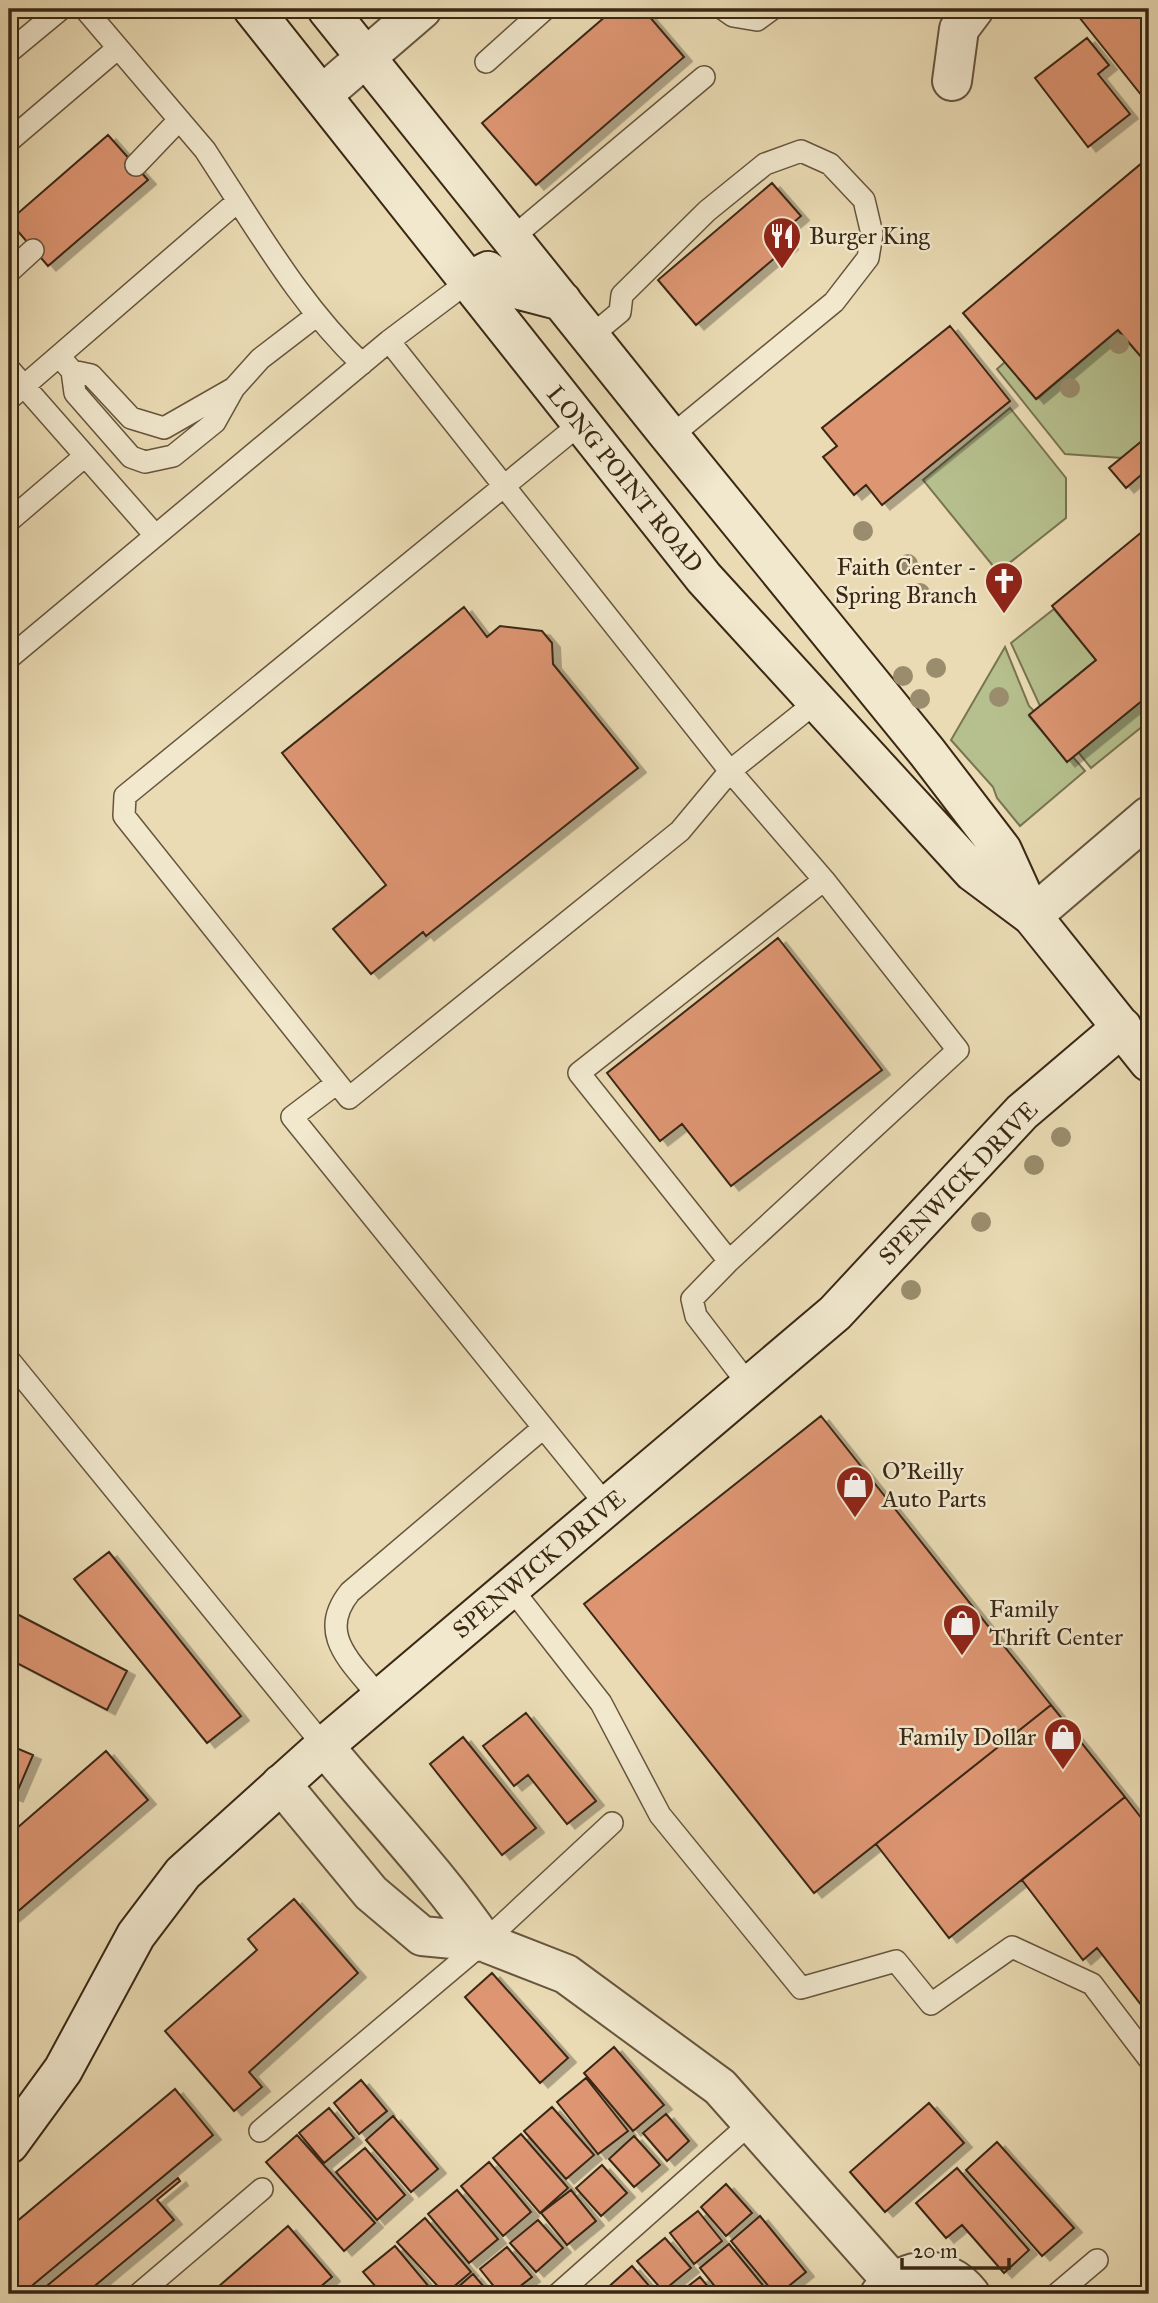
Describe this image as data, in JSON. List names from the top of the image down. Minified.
{"streets":{"street":["LONG POINT ROAD","SPENWICK DRIVE"]},"crossings":[["LONG POINT ROAD","SPENWICK DRIVE"]],"places":{"restaurant":["Burger King"],"church":["Faith Center - Spring Branch"],"shop":["O'Reilly Auto Parts","Family Thrift Center","Family Dollar"]},"scale_bar":"20 m"}
